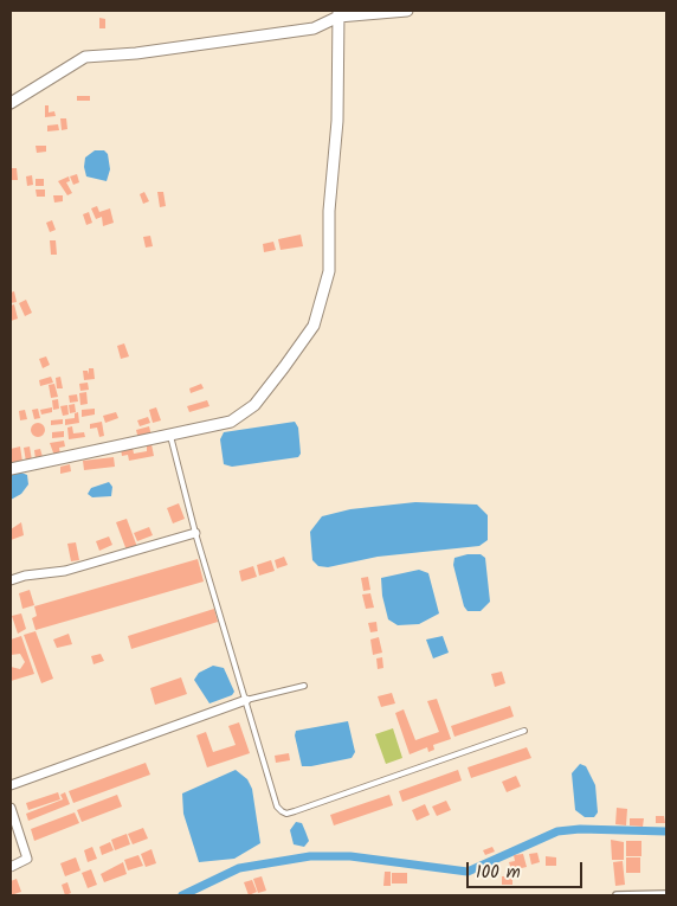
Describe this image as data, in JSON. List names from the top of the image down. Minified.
{"scale_bar":"100 m"}
